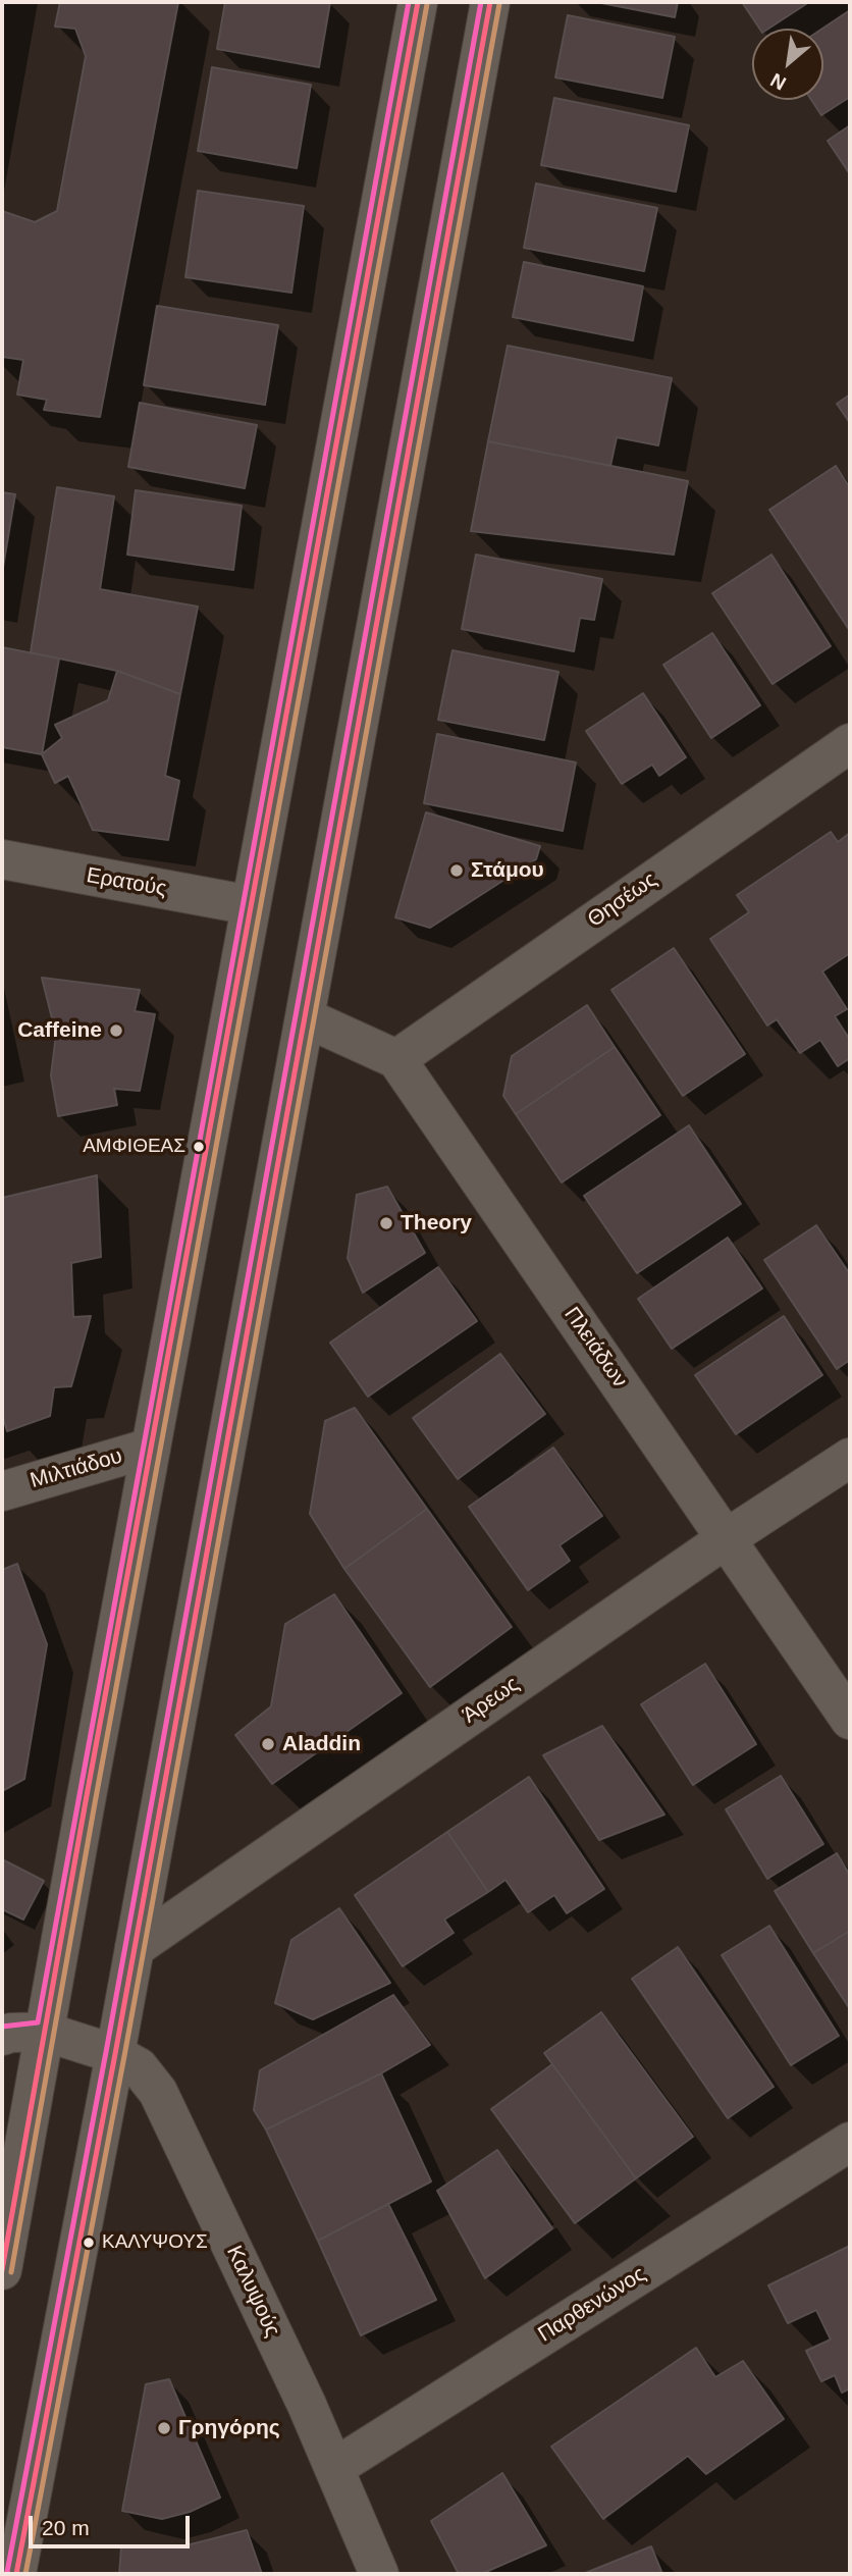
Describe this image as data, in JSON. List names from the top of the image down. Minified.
{"streets":{"main road":["Ερατούς","Θησέως","Πλειάδων","Μιλτιάδου","Άρεως","Καλυψούς","Παρθενώνος"]},"crossings":[["Θησέως","Πλειάδων"],["Πλειάδων","Άρεως"],["Καλυψούς","Παρθενώνος"]],"places":["Στάμου","Caffeine","ΑΜΦΙΘΕΑΣ","Theory","Aladdin","ΚΑΛΥΨΟΥΣ","Γρηγόρης"],"scale_bar":"20 m","north":"bottom left"}
